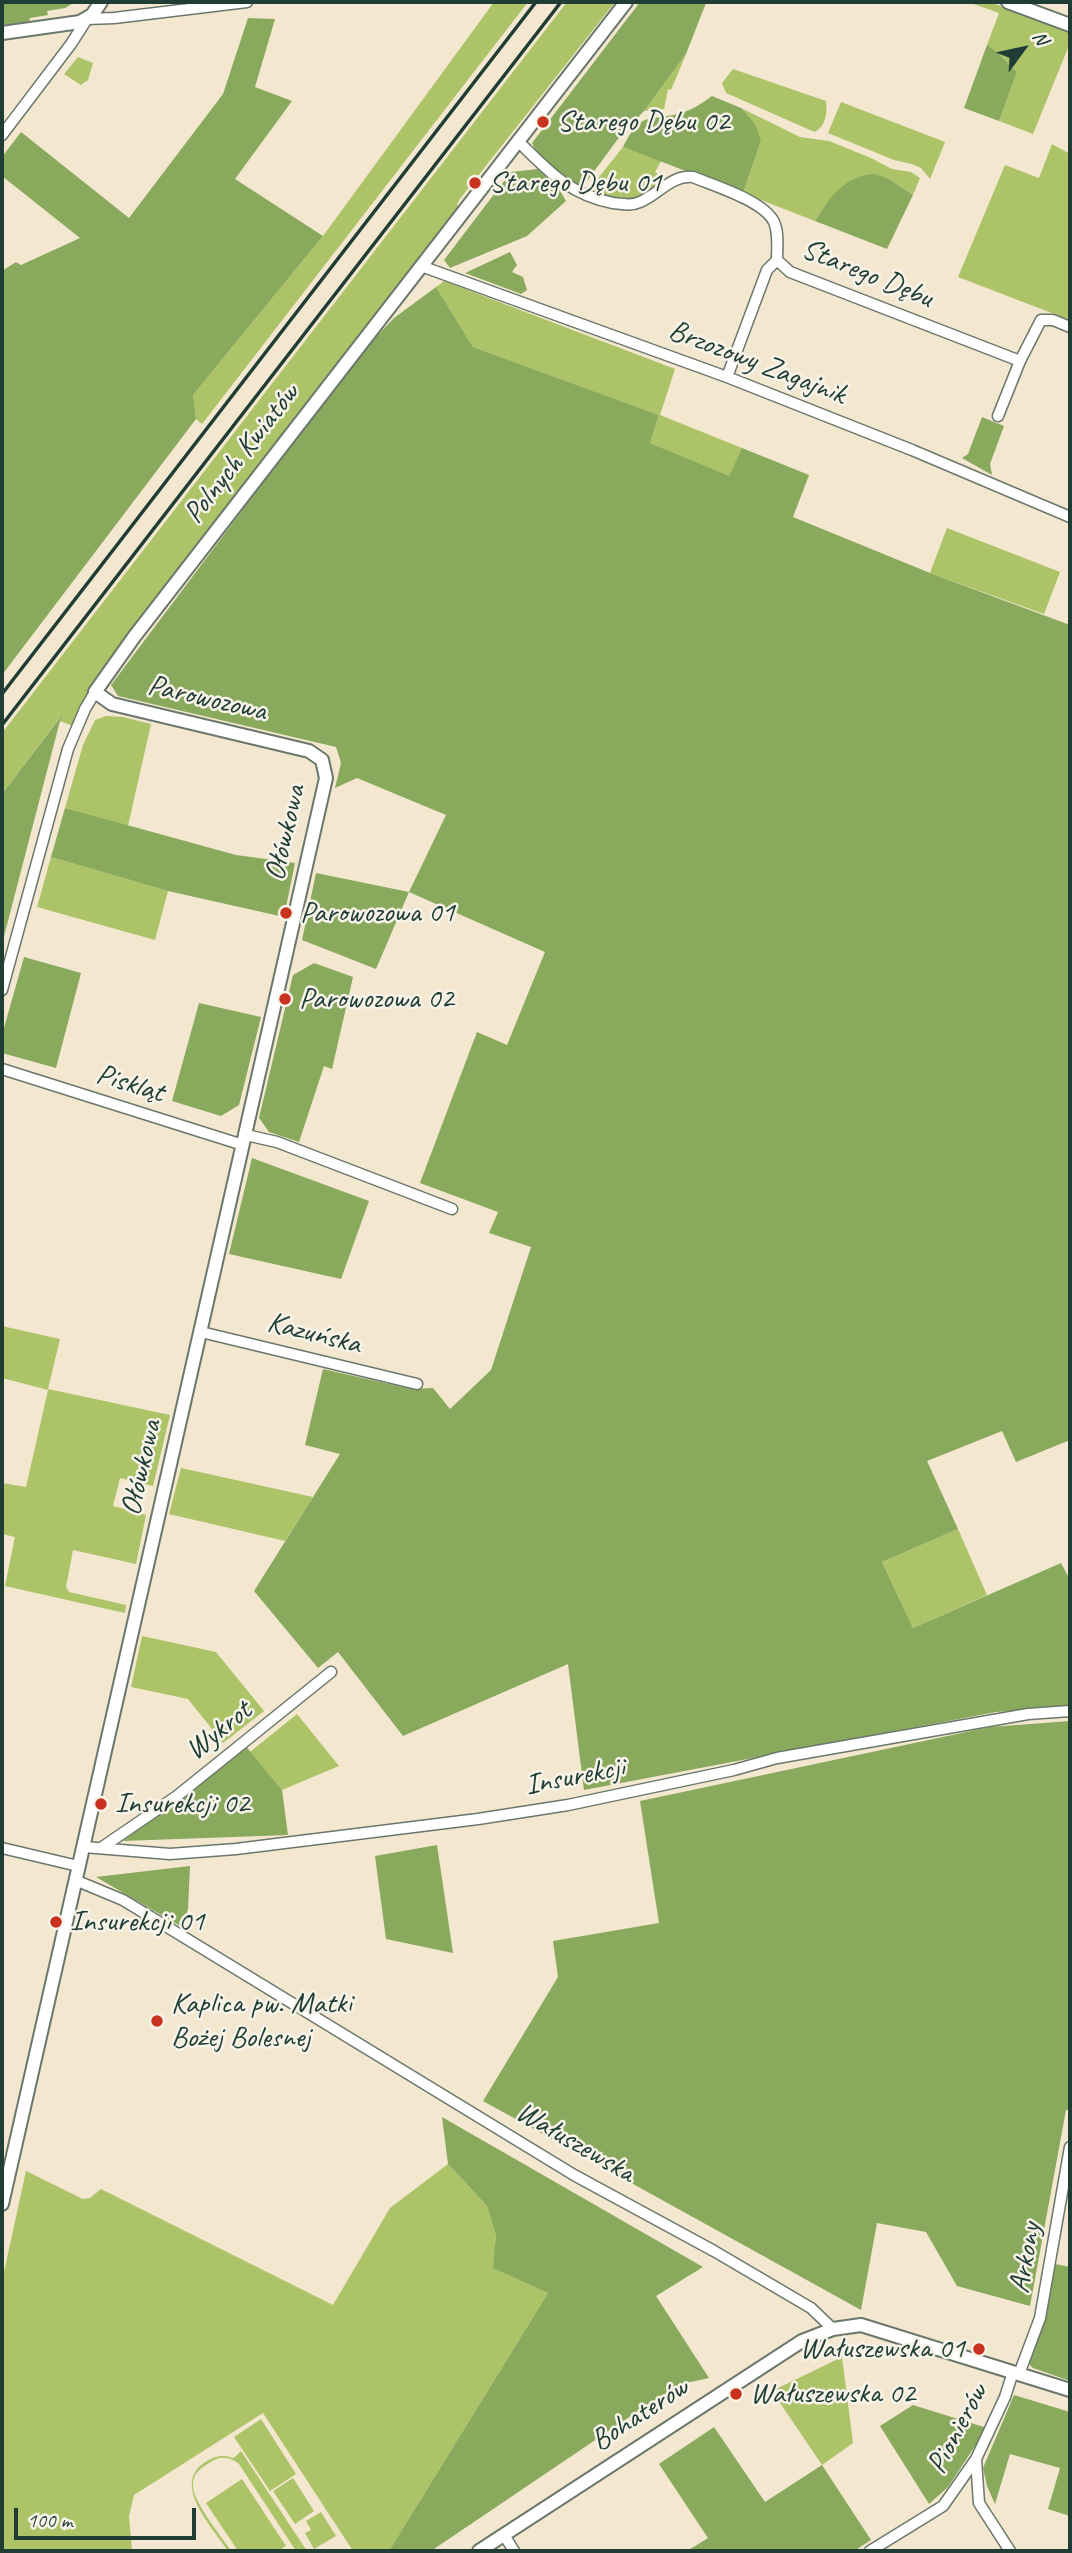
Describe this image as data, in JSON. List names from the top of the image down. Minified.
{"streets":{"street":["Starego Dębu","Brzozowy Zagajnik","Polnych Kwiatów","Parowozowa","Ołówkowa","Piskląt","Kazuńska","Wykrot","Insurekcji","Wałuszewska","Arkony","Bohaterów","Pionierów"]},"crossings":[["Starego Dębu","Polnych Kwiatów"],["Brzozowy Zagajnik","Polnych Kwiatów"],["Polnych Kwiatów","Parowozowa"],["Parowozowa","Ołówkowa"],["Ołówkowa","Piskląt"],["Ołówkowa","Kazuńska"],["Ołówkowa","Insurekcji"],["Ołówkowa","Wałuszewska"],["Wykrot","Insurekcji"],["Wałuszewska","Bohaterów"],["Arkony","Pionierów"]],"places":["Starego Dębu 02","Starego Dębu 01","Parowozowa 01","Parowozowa 02","Insurekcji 02","Insurekcji 01","Kaplica pw. Matki Bożej Bolesnej","Wałuszewska 01","Wałuszewska 02"],"scale_bar":"100 m","north":"top right"}
